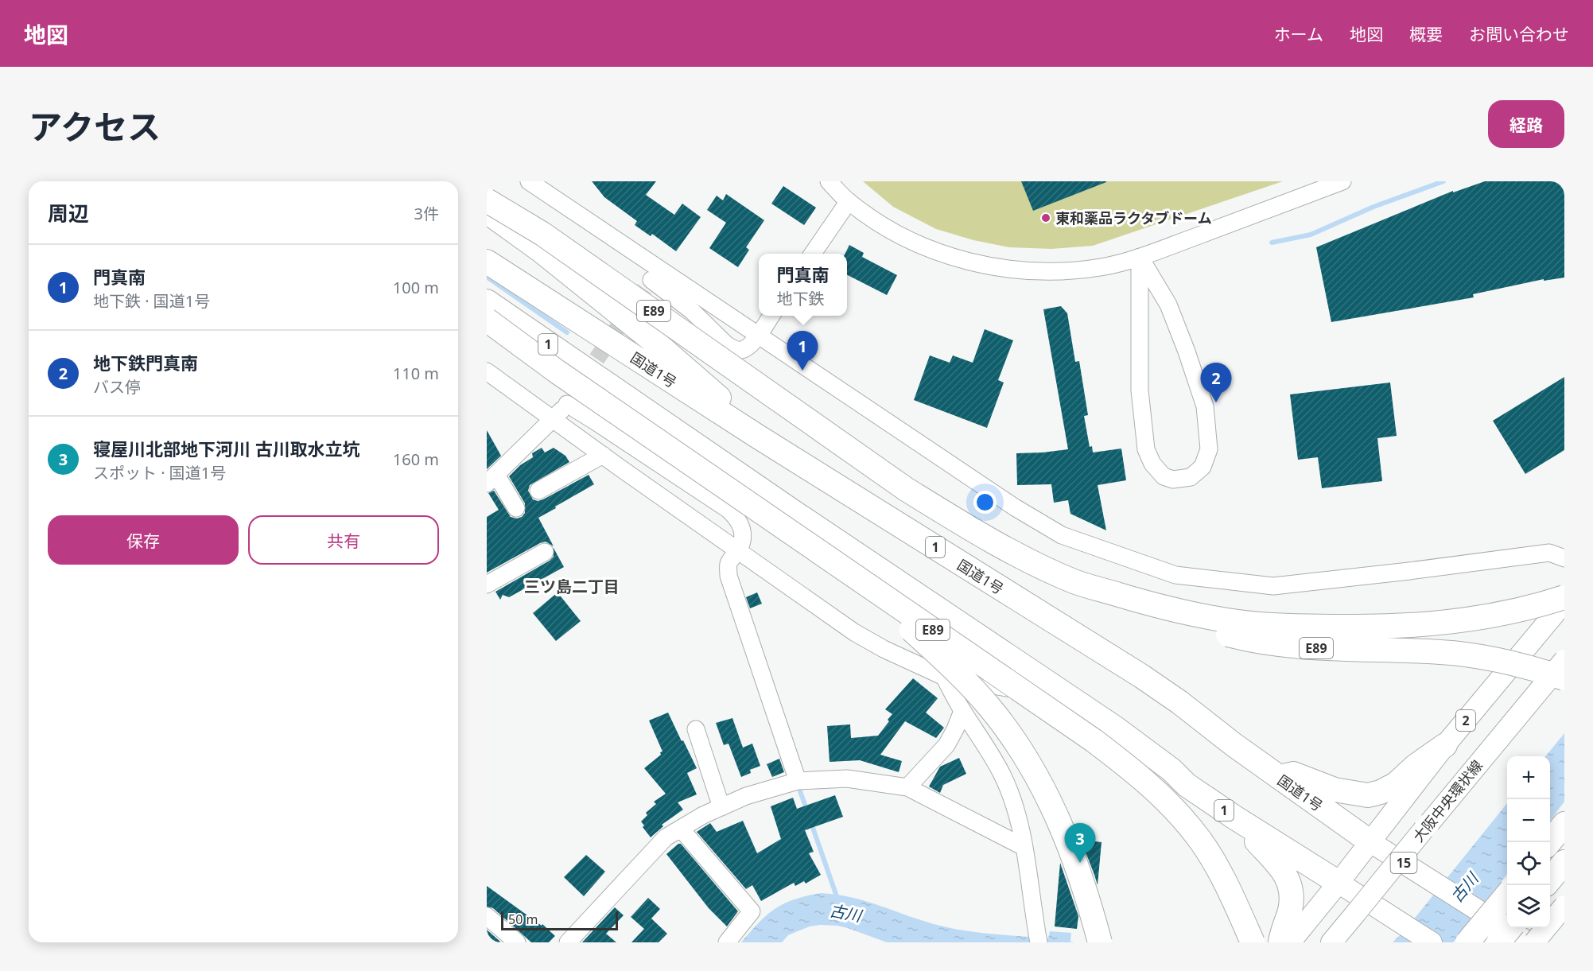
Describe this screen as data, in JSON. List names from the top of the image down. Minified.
{"streets":{"highway":["E89","1","国道1号"],"main road":["2","大阪中央環状線","15"]},"crossings":[["1","2"],["国道1号","2"],["国道1号","15"],["2","15"]],"districts":["三ツ島二丁目"],"water":["古川"],"places":["東和薬品ラクタブドーム"],"scale_bar":"50 m","page":{"header":"地図","nav":["ホーム","地図","概要","お問い合わせ"],"title":"アクセス","buttons":["経路",["保存","共有"]],"heading":["周辺","3件"],"list":[{"mark":"1","name":"門真南","note":"地下鉄 · 国道1号","value":"100 m"},{"mark":"2","name":"地下鉄門真南","note":"バス停","value":"110 m"},{"mark":"3","name":"寝屋川北部地下河川 古川取水立坑","note":"スポット · 国道1号","value":"160 m"}],"popup":["門真南","地下鉄"],"pins":["1","2","3"],"map_buttons":["+","−"],"scale":"50 m"}}
